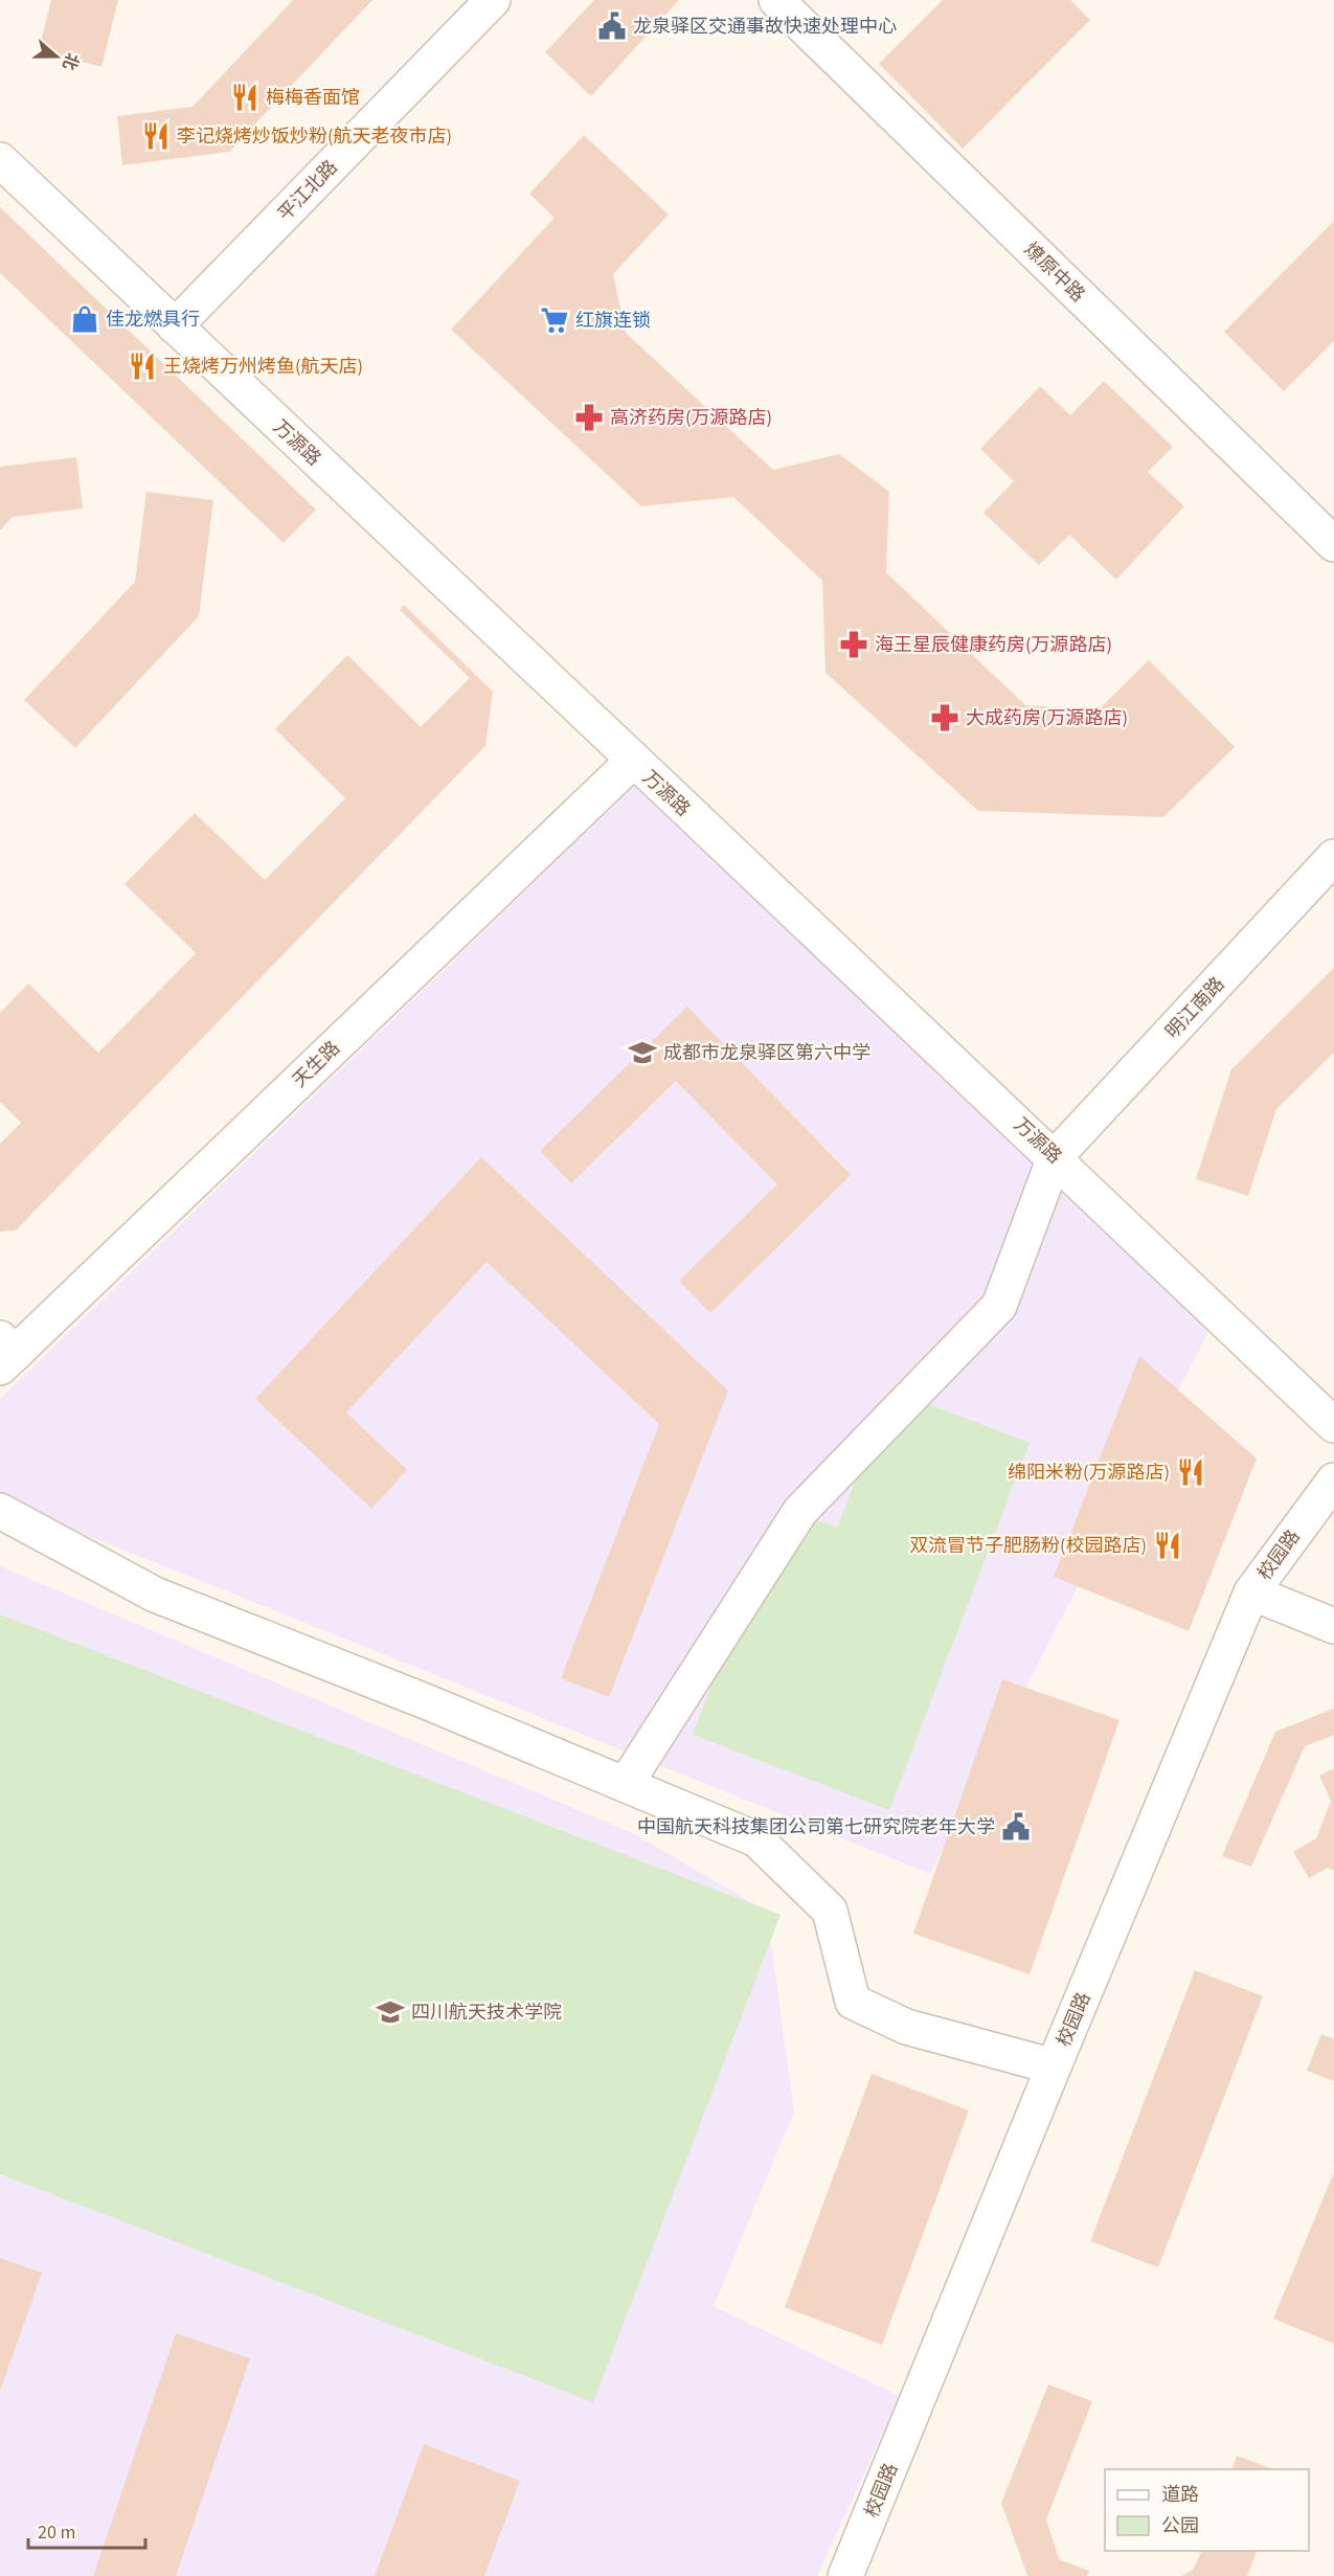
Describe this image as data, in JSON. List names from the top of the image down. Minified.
{"streets":{"street":["平江北路","燎原中路","万源路","明江南路","天生路","校园路"]},"crossings":[["平江北路","万源路"],["万源路","明江南路"],["万源路","天生路"]],"places":{"public building":["龙泉驿区交通事故快速处理中心","中国航天科技集团公司第七研究院老年大学"],"restaurant":["梅梅香面馆","李记烧烤炒饭炒粉(航天老夜市店)","王烧烤万州烤鱼(航天店)","绵阳米粉(万源路店)","双流冒节子肥肠粉(校园路店)"],"shop":["佳龙燃具行"],"supermarket":["红旗连锁"],"pharmacy":["高济药房(万源路店)","海王星辰健康药房(万源路店)","大成药房(万源路店)"],"school or university":["成都市龙泉驿区第六中学","四川航天技术学院"]},"legend":["道路","公园"],"scale_bar":"20 m","north":"right"}
